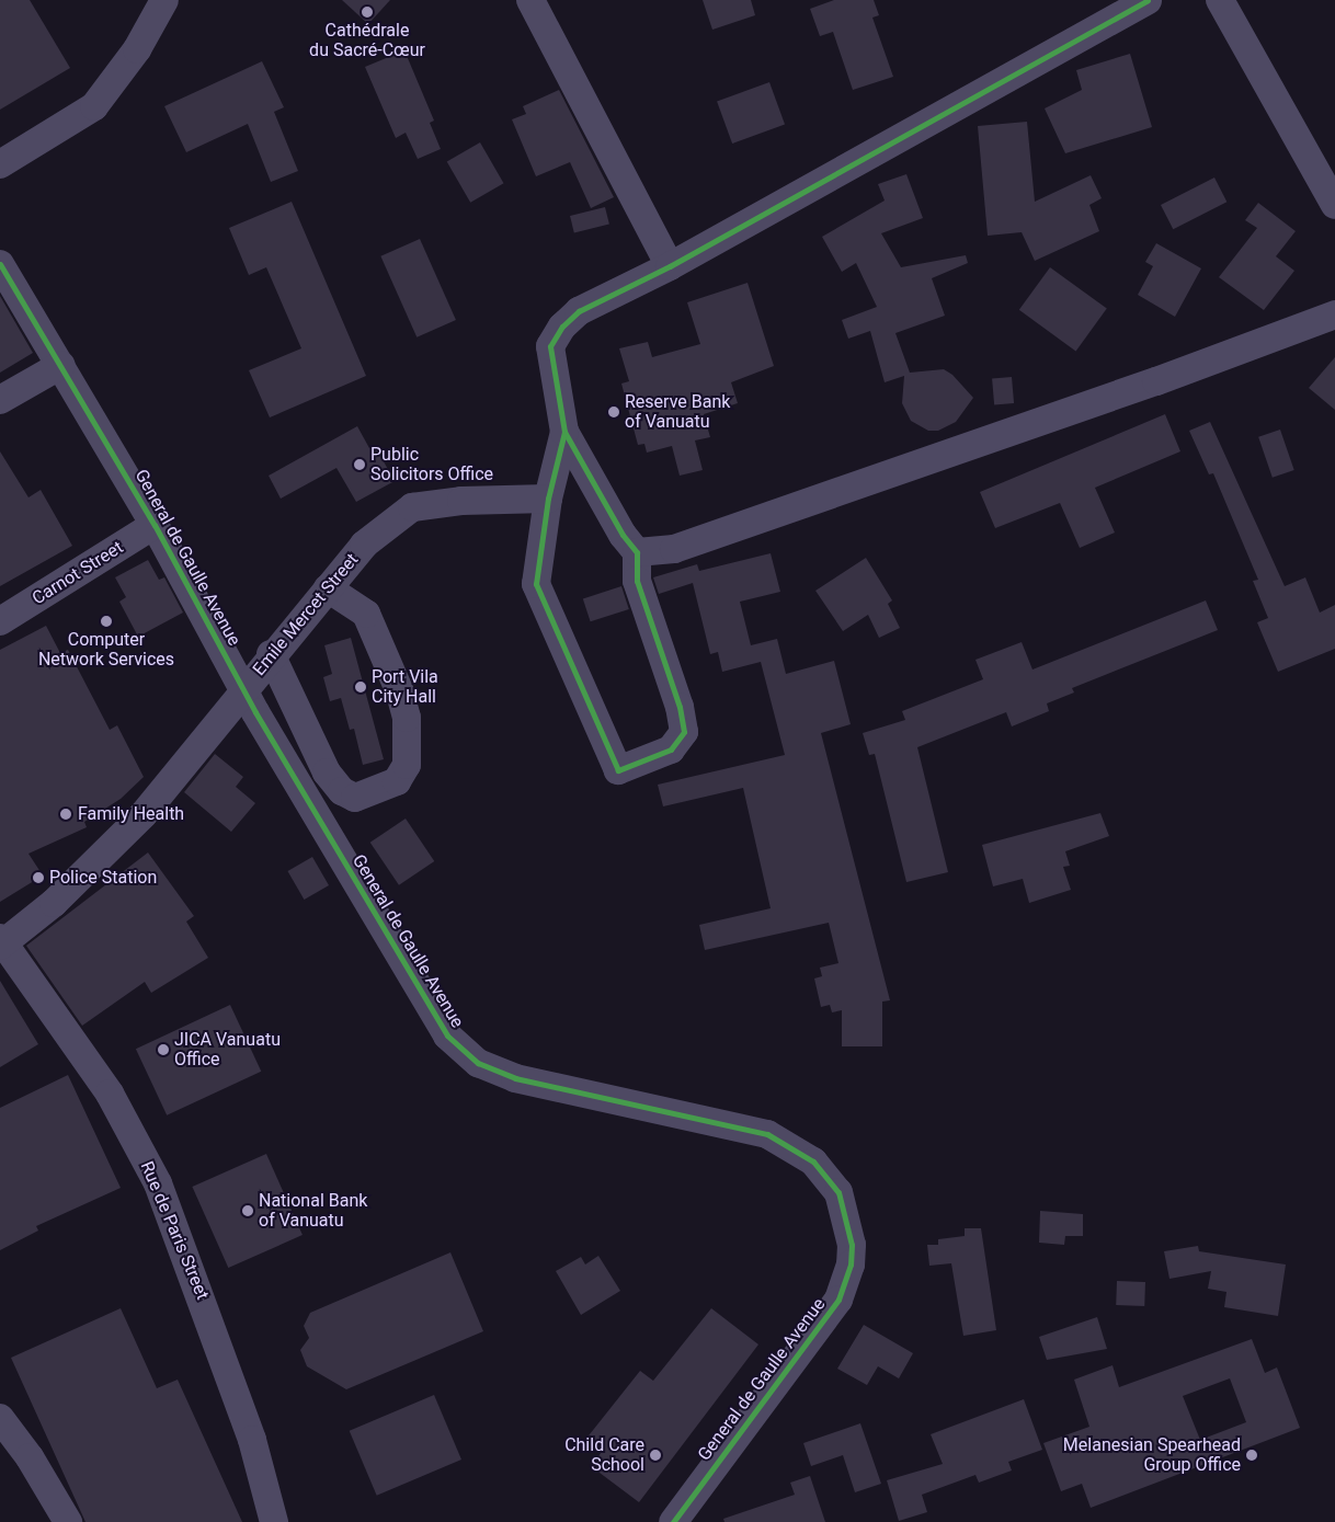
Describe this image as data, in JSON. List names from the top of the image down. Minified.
{"streets":{"street":["General de Gaulle Avenue","Carnot Street","Emile Mercet Street","Rue de Paris Street"]},"crossings":[["General de Gaulle Avenue","Carnot Street"],["General de Gaulle Avenue","Emile Mercet Street"],["Emile Mercet Street","Rue de Paris Street"]],"places":["Cathédrale du Sacré-Cœur","Reserve Bank of Vanuatu","Public Solicitors Office","Computer Network Services","Port Vila City Hall","Family Health","Police Station","JICA Vanuatu Office","National Bank of Vanuatu","Child Care School","Melanesian Spearhead Group Office"]}
